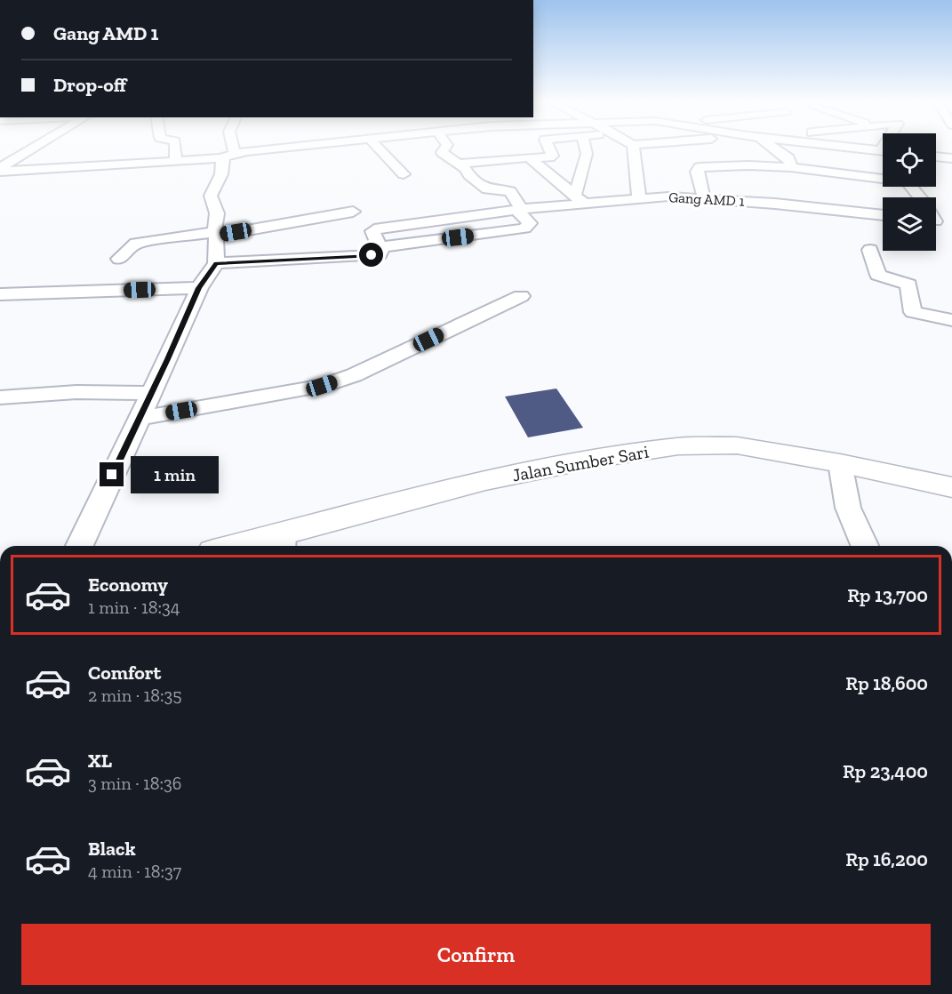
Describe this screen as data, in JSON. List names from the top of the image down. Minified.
{"streets":{"street":["Gang AMD 1","Jalan Sumber Sari"]},"page":{"banner":["Gang AMD 1","Drop-off"],"bubble":"1 min","list":[{"name":"Economy","note":"1 min · 18:34","value":"Rp 13,700"},{"name":"Comfort","note":"2 min · 18:35","value":"Rp 18,600"},{"name":"XL","note":"3 min · 18:36","value":"Rp 23,400"},{"name":"Black","note":"4 min · 18:37","value":"Rp 16,200"}],"buttons":"Confirm"}}
